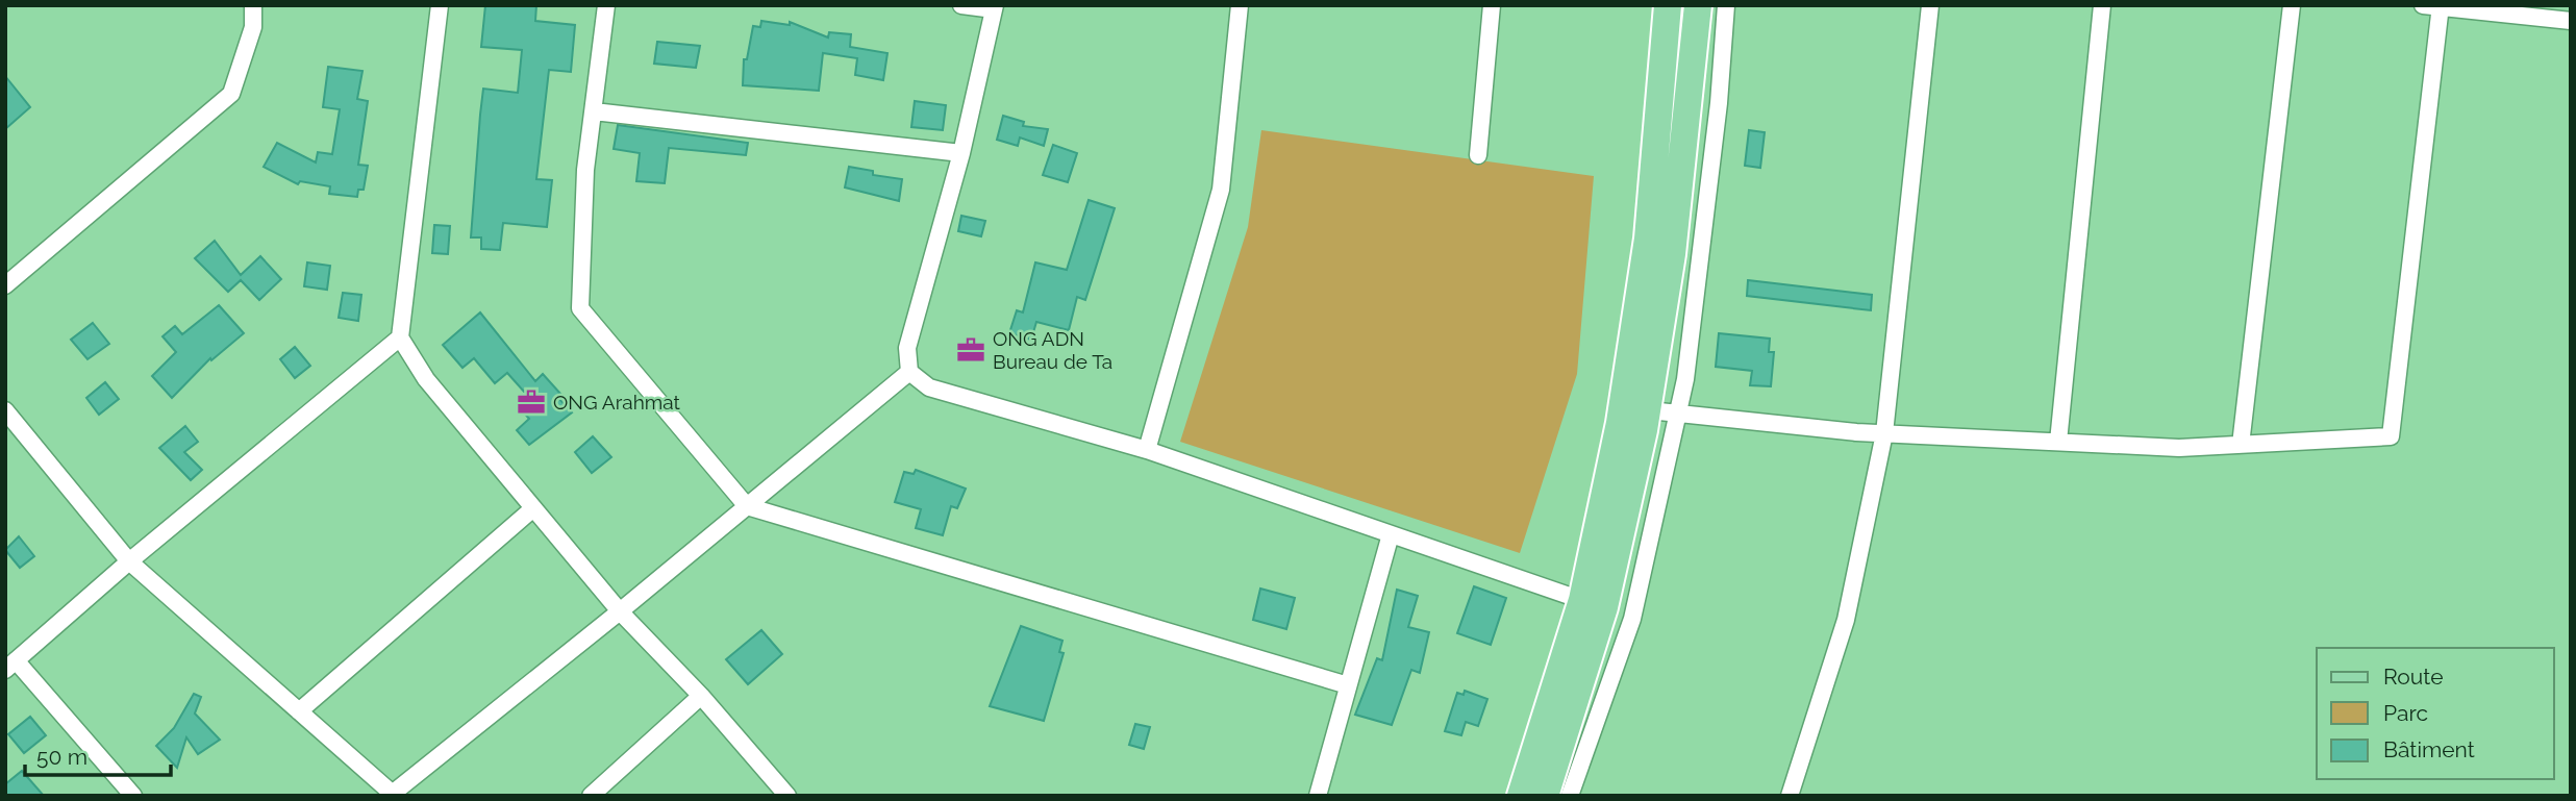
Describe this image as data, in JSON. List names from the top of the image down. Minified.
{"places":{"office":["ONG ADN Bureau de Ta","ONG Arahmat"]},"legend":["Route","Parc","Bâtiment"],"scale_bar":"50 m"}
